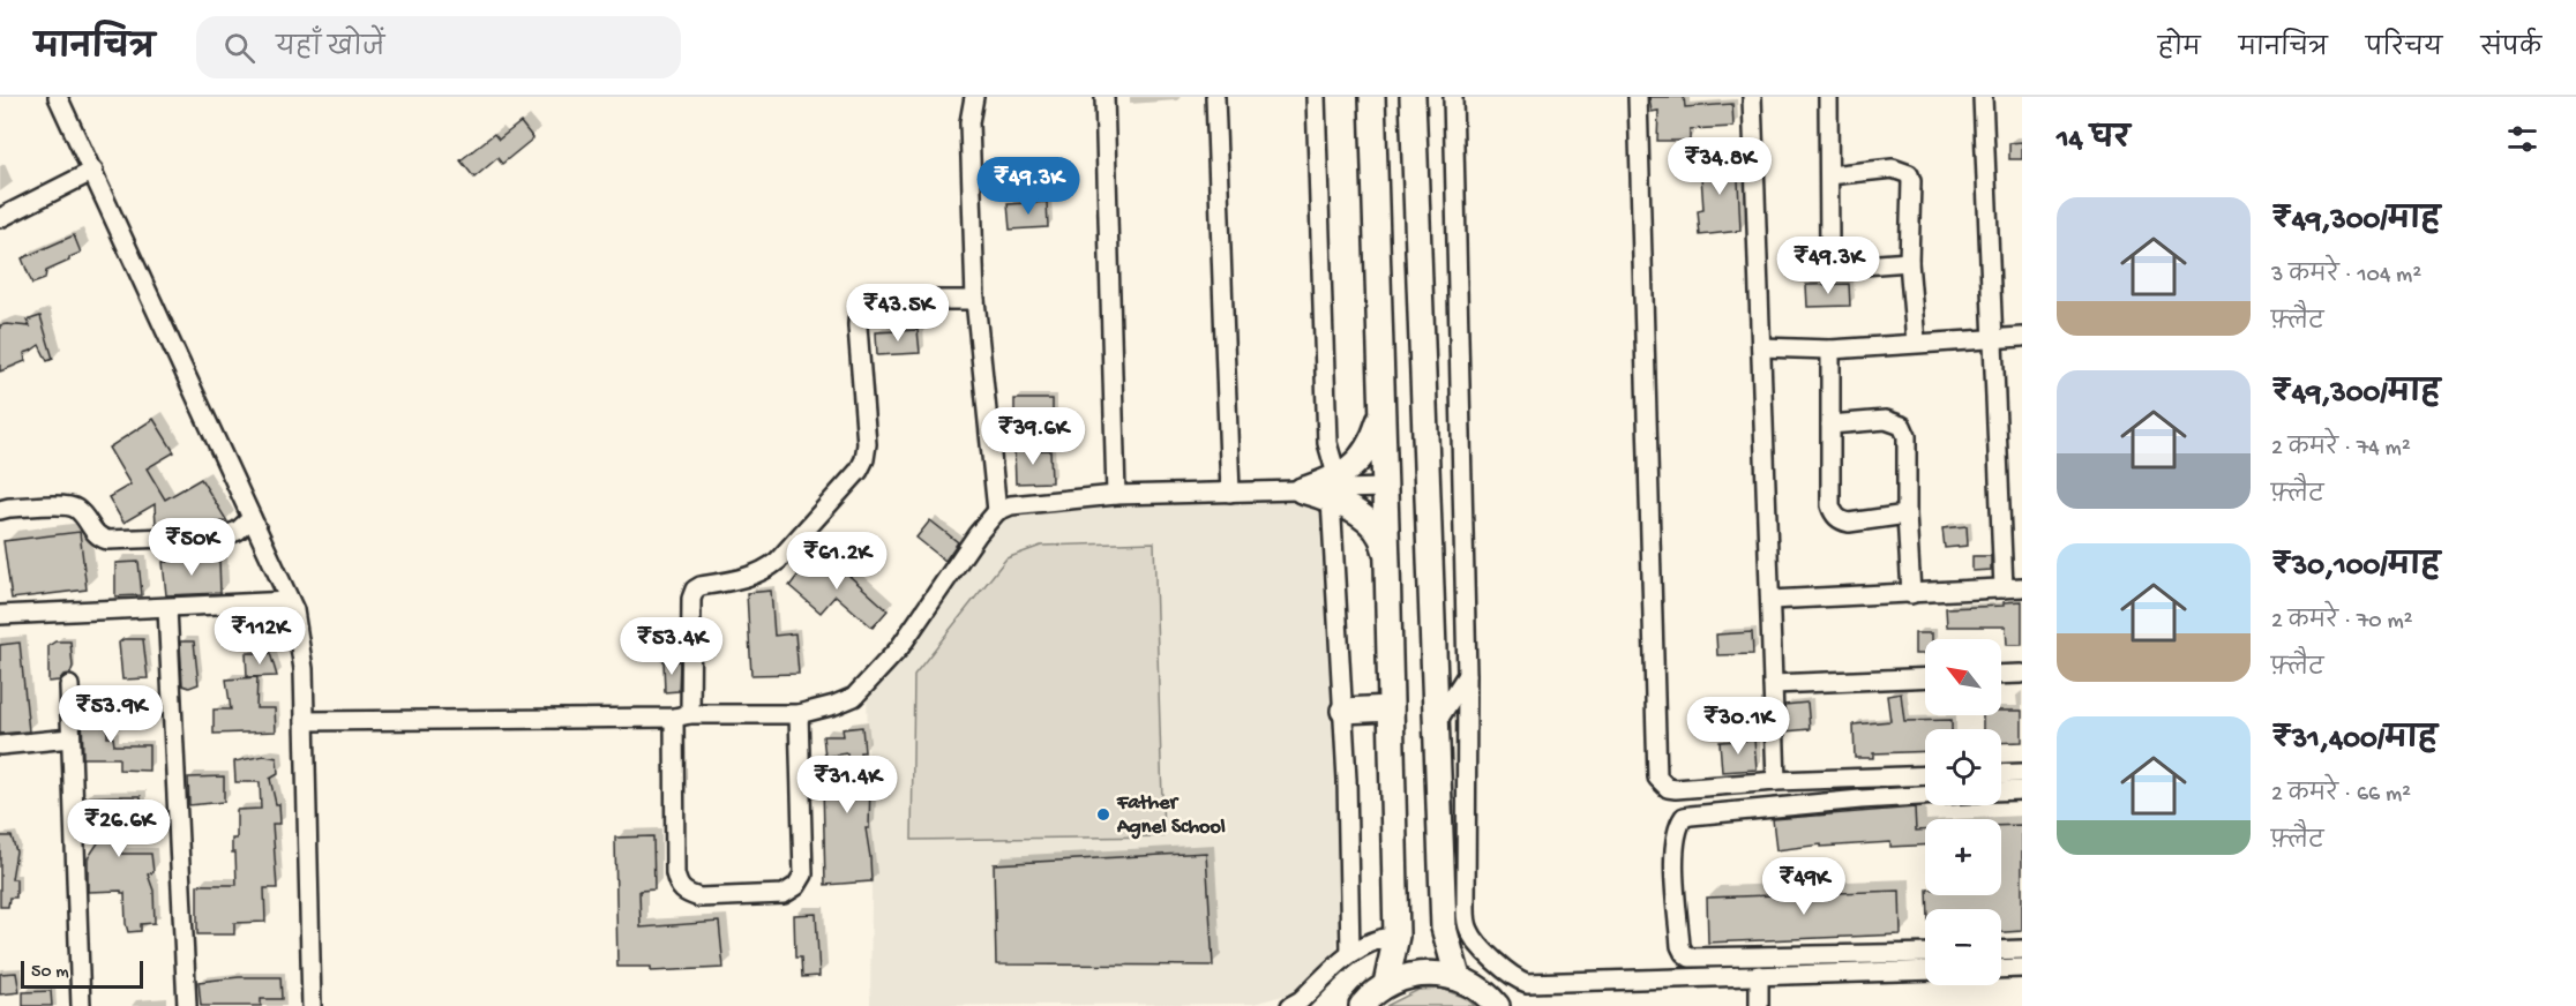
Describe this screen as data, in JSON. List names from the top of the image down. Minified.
{"places":["Father Agnel School"],"scale_bar":"50 m","north":"top left","page":{"header":"मानचित्र","search":"यहाँ खोजें","nav":["होम","मानचित्र","परिचय","संपर्क"],"heading":"14 घर","price":["₹34.8K","₹49.3K","₹49.3K","₹43.5K","₹39.6K","₹50K","₹61.2K","₹112K","₹53.4K","₹53.9K","₹30.1K","₹31.4K","₹26.6K","₹49K"],"list":[{"name":"₹49,300/माह","note":"3 कमरे · 104 m² · फ़्लैट"},{"name":"₹49,300/माह","note":"2 कमरे · 74 m² · फ़्लैट"},{"name":"₹30,100/माह","note":"2 कमरे · 70 m² · फ़्लैट"},{"name":"₹31,400/माह","note":"2 कमरे · 66 m² · फ़्लैट"}],"map_buttons":["+","−"],"scale":"50 m"}}
